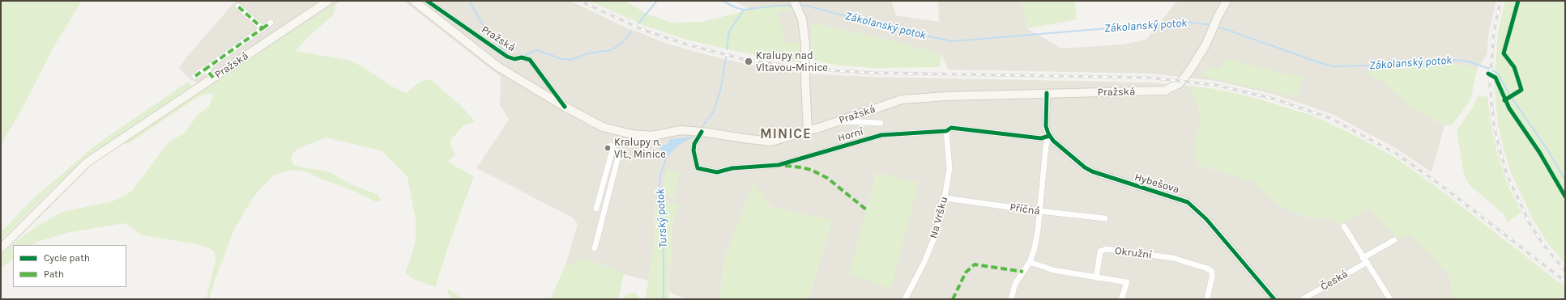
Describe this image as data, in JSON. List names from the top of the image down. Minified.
{"streets":{"main road":["Pražská"],"street":["Horní","Hybešova","Příčná","Na Vršku","Okružní","Česká"]},"crossings":[["Pražská","Horní"],["Horní","Hybešova"],["Horní","Na Vršku"],["Příčná","Na Vršku"]],"districts":["MINICE"],"water":["Zákolanský potok","Turský potok"],"places":["Kralupy nad Vltavou-Minice","Kralupy n. Vlt., Minice"],"legend":["Cycle path","Path"]}
